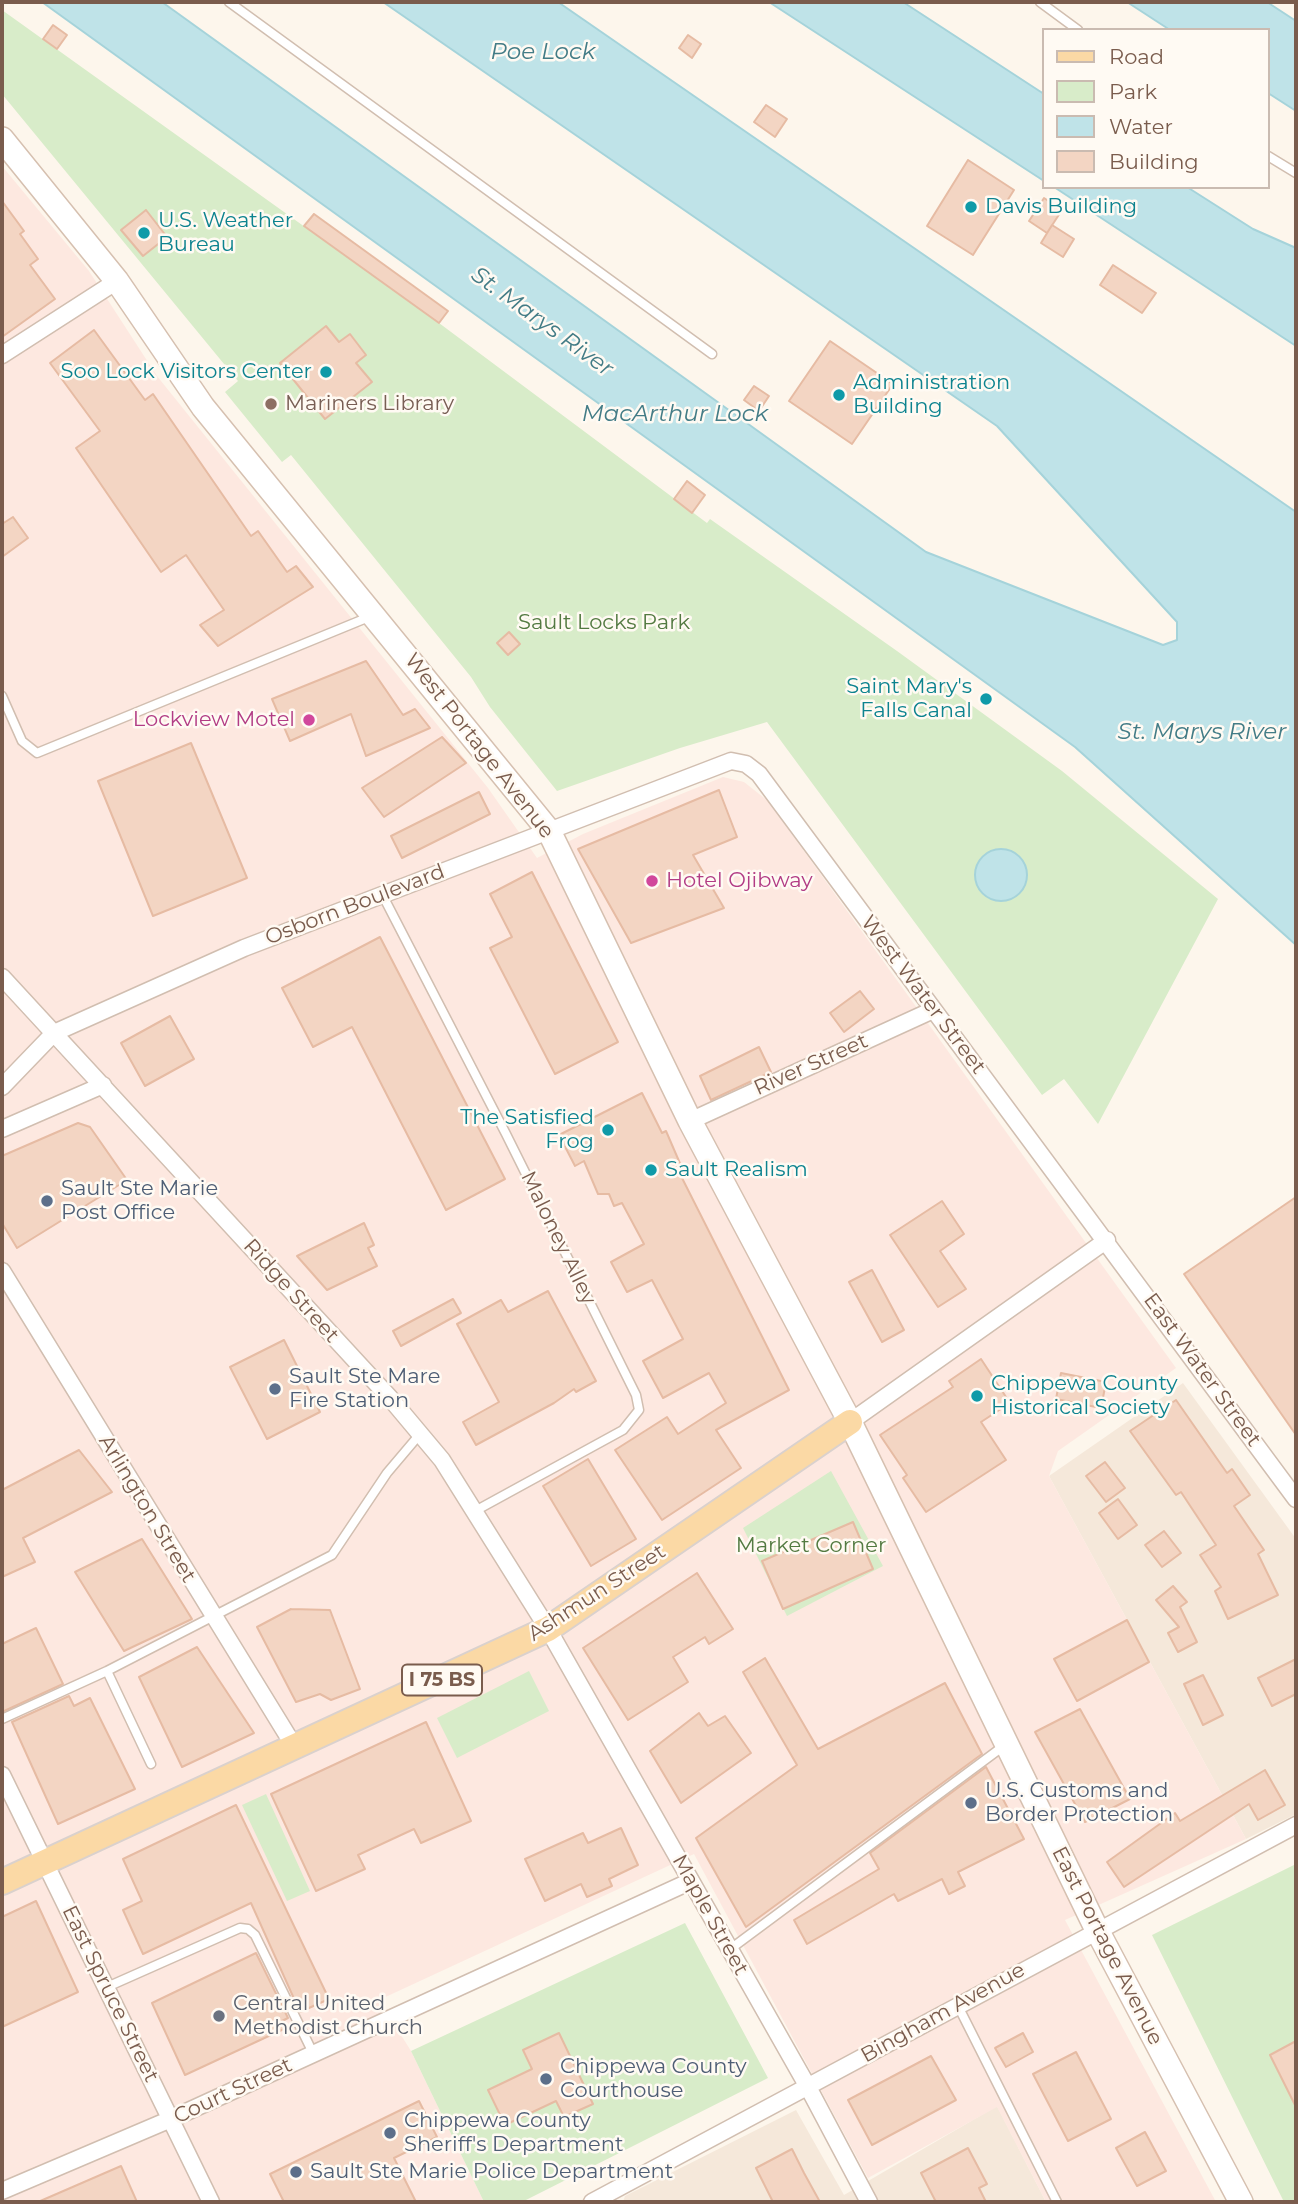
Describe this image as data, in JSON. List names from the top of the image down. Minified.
{"streets":{"main road":["Ashmun Street","I 75 BS"],"street":["West Portage Avenue","Osborn Boulevard","West Water Street","River Street","Ridge Street","East Water Street","Arlington Street","Maple Street","East Portage Avenue","East Spruce Street","Bingham Avenue","Court Street"],"lane":["Maloney Alley"]},"crossings":[["West Portage Avenue","Osborn Boulevard"],["West Portage Avenue","River Street"],["West Portage Avenue","Ashmun Street"],["West Portage Avenue","East Portage Avenue"],["Osborn Boulevard","West Water Street"],["Osborn Boulevard","Maloney Alley"],["Osborn Boulevard","Ridge Street"],["West Water Street","River Street"],["West Water Street","East Water Street"],["West Water Street","Ashmun Street"],["Maloney Alley","Ridge Street"],["Ridge Street","Ashmun Street"],["Ridge Street","Maple Street"],["East Water Street","Ashmun Street"],["Arlington Street","Ashmun Street"],["Ashmun Street","Maple Street"],["Ashmun Street","East Portage Avenue"],["Ashmun Street","East Spruce Street"],["Maple Street","Bingham Avenue"],["Maple Street","Court Street"],["East Portage Avenue","Bingham Avenue"],["East Spruce Street","Court Street"]],"water":["Poe Lock","St. Marys River","MacArthur Lock"],"parks":["Sault Locks Park","Market Corner"],"places":["Davis Building","U.S. Weather Bureau","Soo Lock Visitors Center","Administration Building","Mariners Library","Saint Mary's Falls Canal","Lockview Motel","Hotel Ojibway","The Satisfied Frog","Sault Realism","Sault Ste Marie Post Office","Sault Ste Mare Fire Station","Chippewa County Historical Society","U.S. Customs and Border Protection","Central United Methodist Church","Chippewa County Courthouse","Chippewa County Sheriff's Department","Sault Ste Marie Police Department"],"legend":["Road","Park","Water","Building"]}
